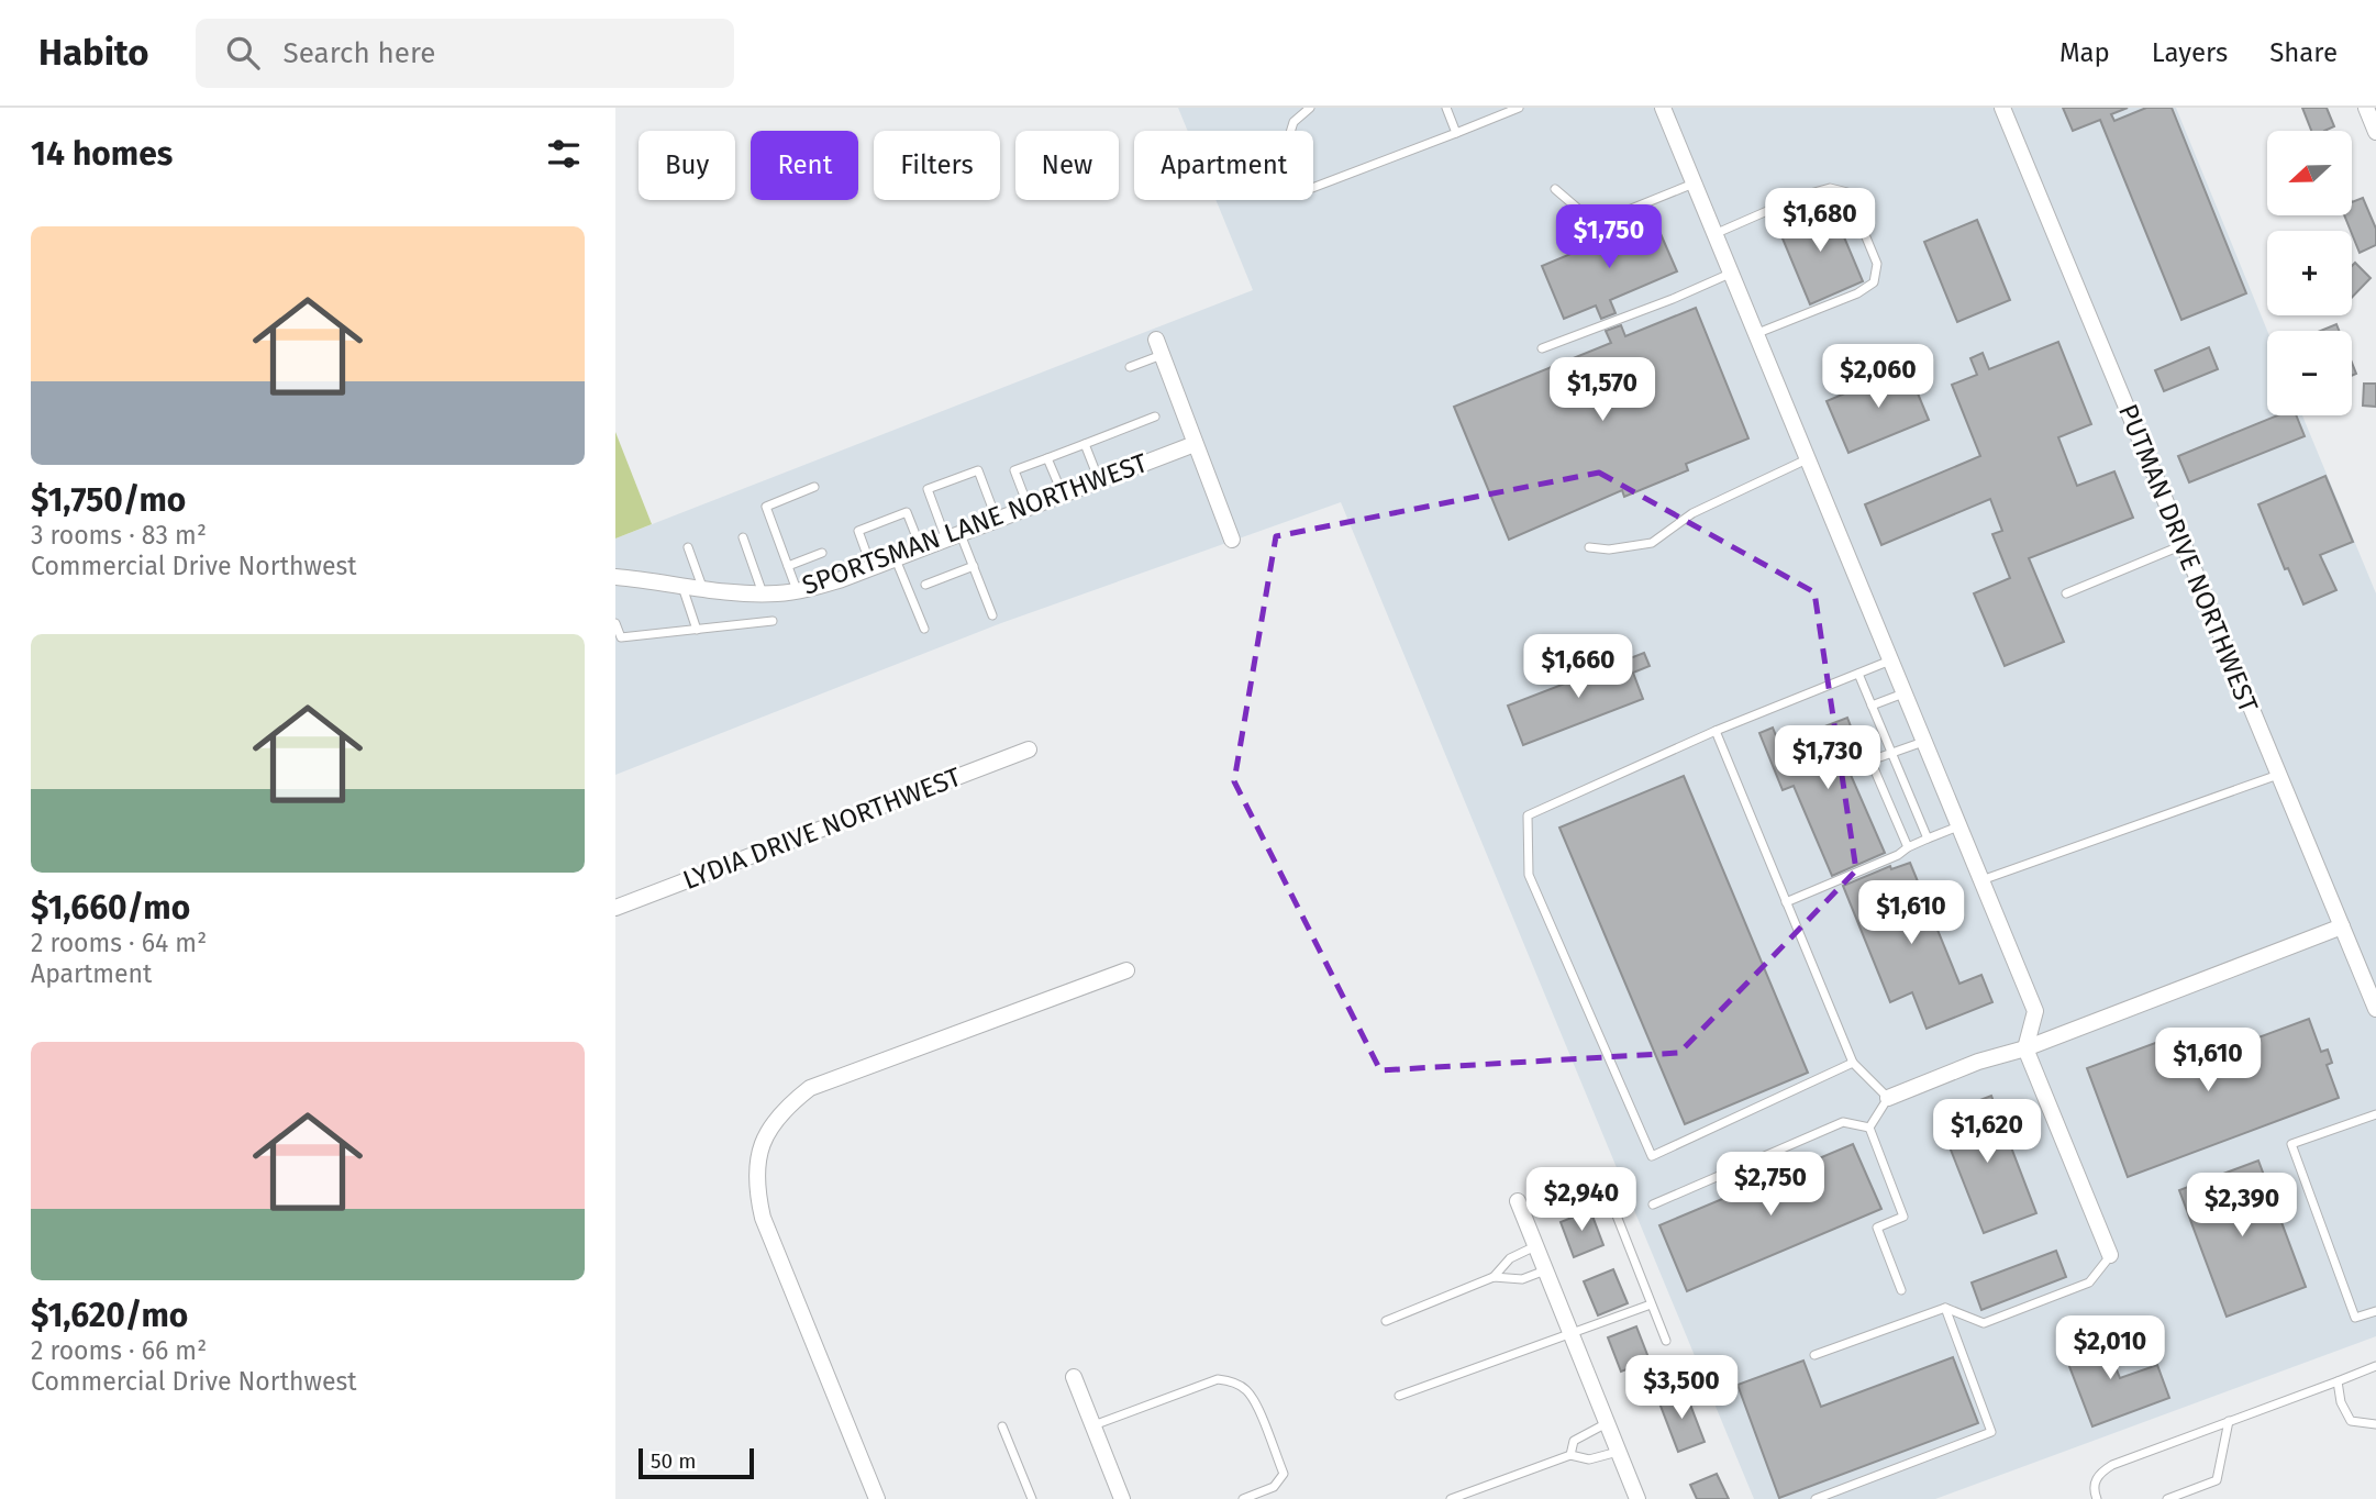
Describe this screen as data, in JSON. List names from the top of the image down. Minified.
{"streets":{"street":["SPORTSMAN LANE NORTHWEST","PUTMAN DRIVE NORTHWEST","LYDIA DRIVE NORTHWEST"]},"scale_bar":"50 m","north":"left","page":{"header":"Habito","search":"Search here","nav":["Map","Layers","Share"],"heading":"14 homes","map_buttons":["+","−"],"chip":["Buy","Rent","Filters","New","Apartment"],"price":["$1,680","$1,750","$2,060","$1,570","$1,660","$1,730","$1,610","$1,610","$1,620","$2,750","$2,940","$2,390","$2,010","$3,500"],"list":[{"name":"$1,750/mo","note":"3 rooms · 83 m² · Commercial Drive Northwest"},{"name":"$1,660/mo","note":"2 rooms · 64 m² · Apartment"},{"name":"$1,620/mo","note":"2 rooms · 66 m² · Commercial Drive Northwest"}],"scale":"50 m"}}
